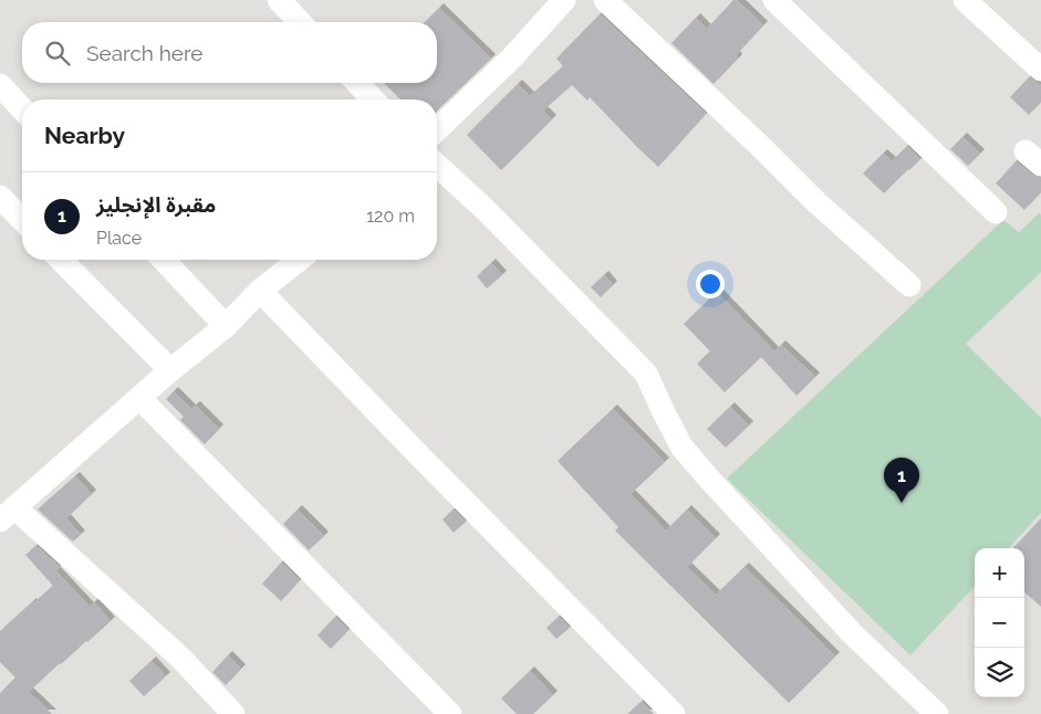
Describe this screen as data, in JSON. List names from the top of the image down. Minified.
{"page":{"search":"Search here","heading":"Nearby","list":[{"mark":"1","name":"مقبرة الإنجليز","note":"Place","value":"120 m"}],"pins":"1","map_buttons":["+","−"]}}
